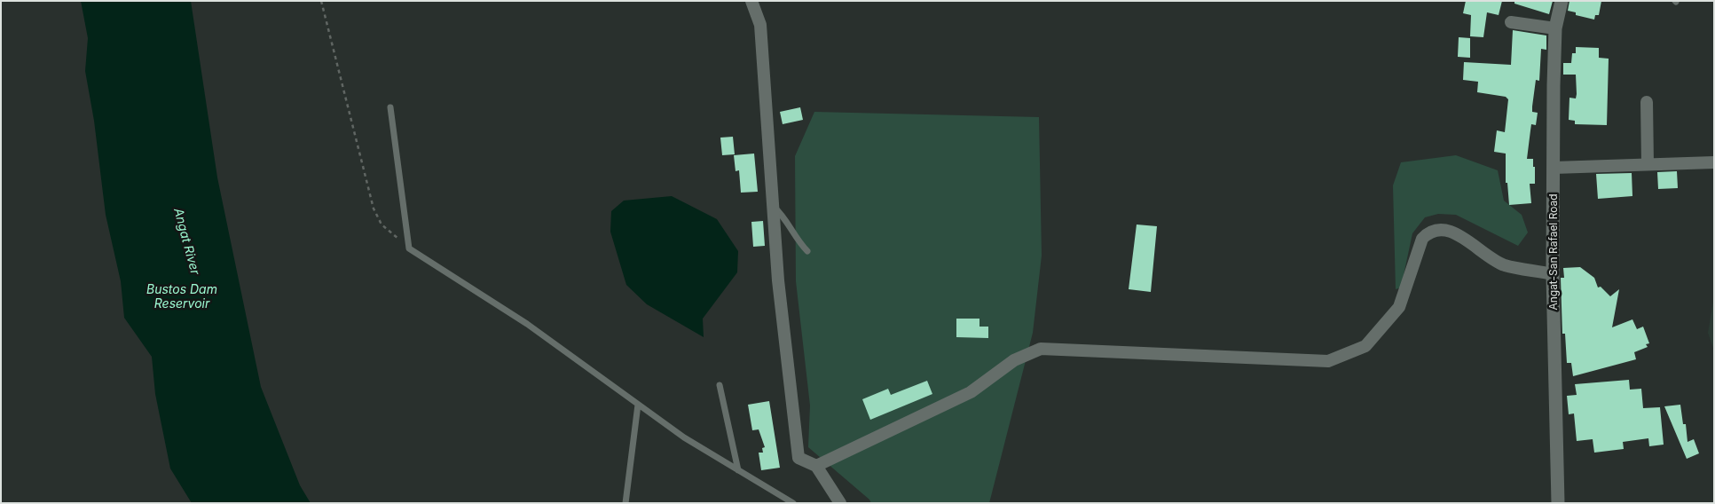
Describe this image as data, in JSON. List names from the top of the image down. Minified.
{"streets":{"main road":["Angat-San Rafael Road"]},"water":["Angat River","Bustos Dam Reservoir"]}
